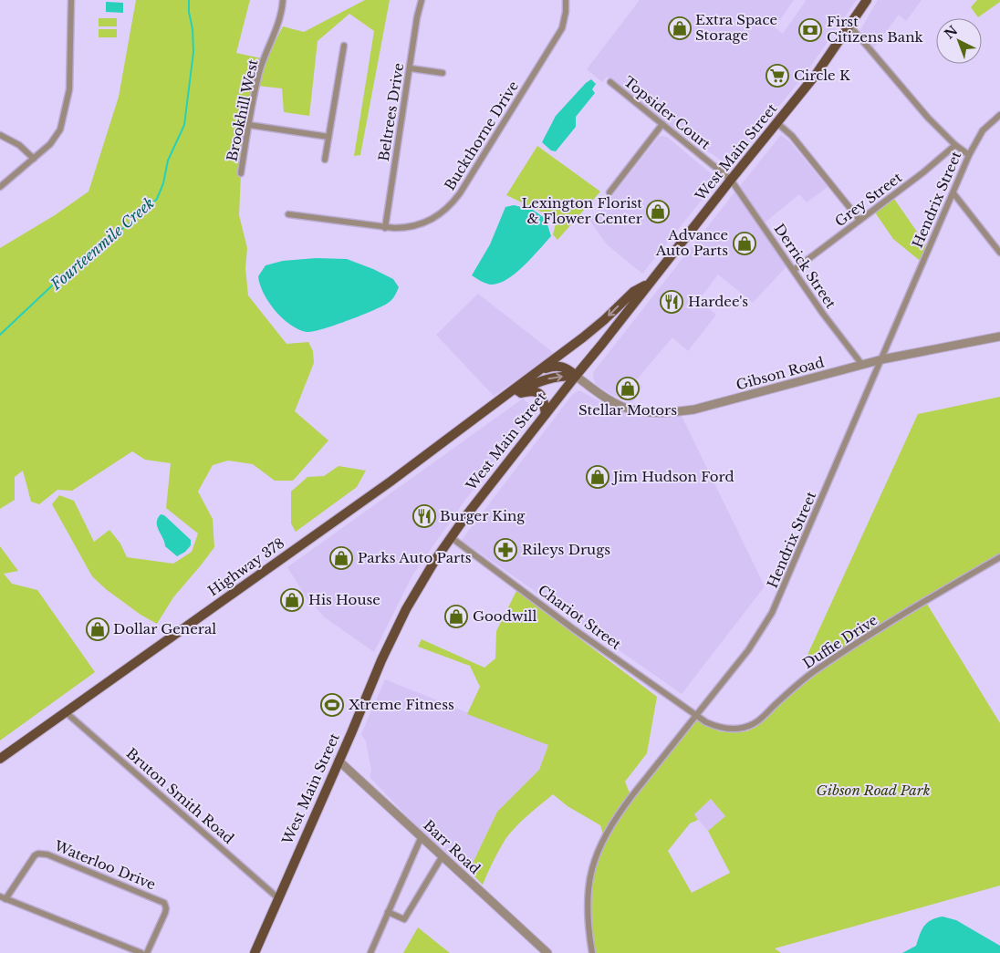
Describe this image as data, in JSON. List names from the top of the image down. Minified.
{"streets":{"main road":["West Main Street","Highway 378"],"street":["Brookhill West","Beltrees Drive","Topsider Court","Buckthorne Drive","Grey Street","Hendrix Street","Derrick Street","Gibson Road","Chariot Street","Duffie Drive","Bruton Smith Road","Barr Road","Waterloo Drive"]},"crossings":[["Beltrees Drive","Buckthorne Drive"],["Topsider Court","West Main Street"],["Topsider Court","Derrick Street"],["West Main Street","Derrick Street"],["West Main Street","Gibson Road"],["West Main Street","Chariot Street"],["West Main Street","Bruton Smith Road"],["West Main Street","Barr Road"],["Grey Street","Derrick Street"],["Hendrix Street","Gibson Road"],["Hendrix Street","Chariot Street"],["Hendrix Street","Duffie Drive"],["Derrick Street","Gibson Road"],["Highway 378","Bruton Smith Road"],["Chariot Street","Duffie Drive"]],"water":["Fourteenmile Creek"],"parks":["Gibson Road Park"],"places":{"shop":["Extra Space Storage","Lexington Florist & Flower Center","Advance Auto Parts","Stellar Motors","Jim Hudson Ford","Parks Auto Parts","His House","Goodwill","Dollar General"],"bank":["First Citizens Bank"],"supermarket":["Circle K"],"restaurant":["Hardee's","Burger King"],"pharmacy":["Rileys Drugs"],"sports":["Xtreme Fitness"]},"north":"top left"}
